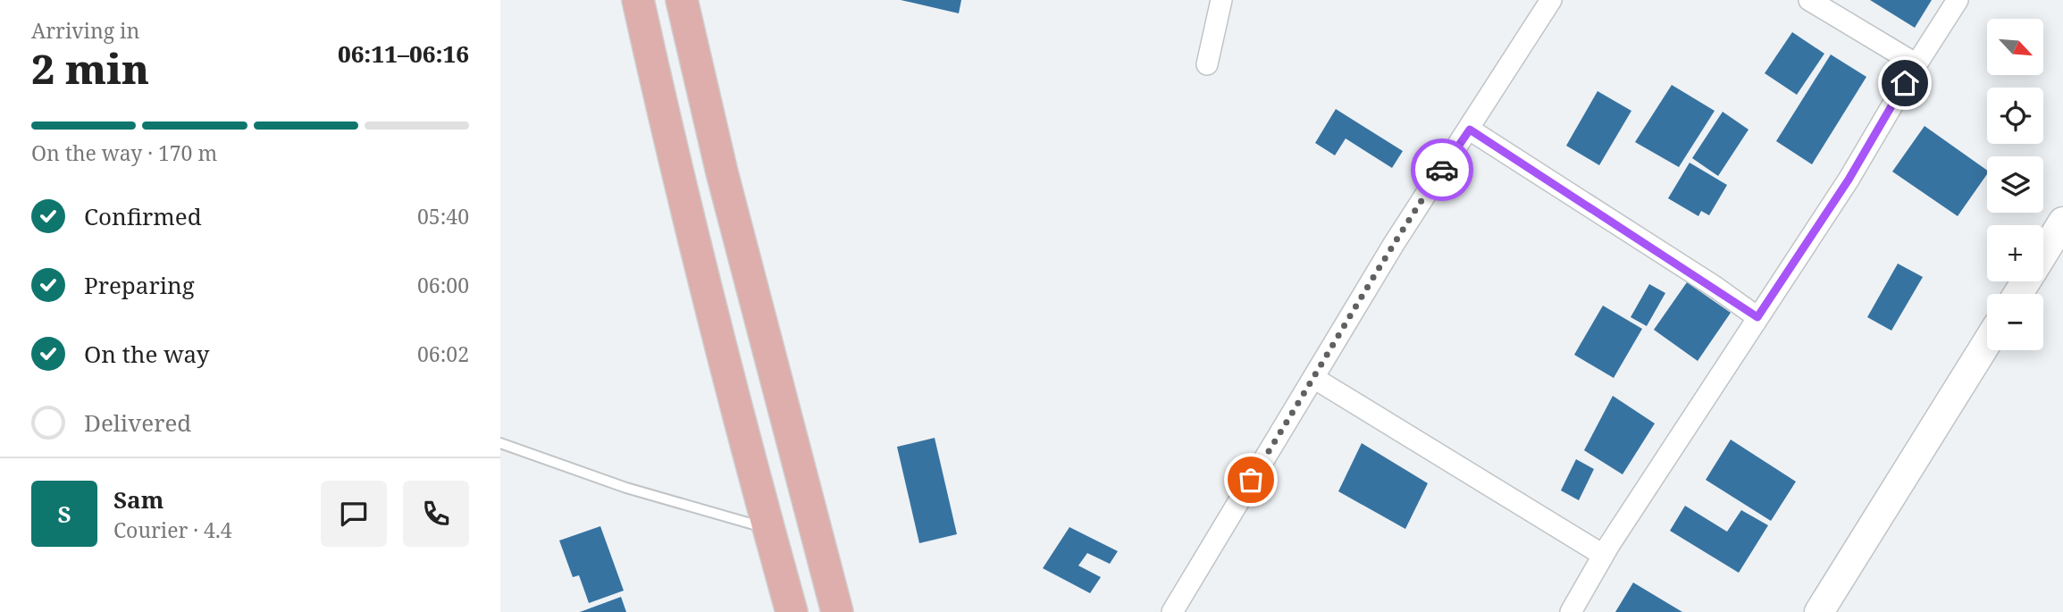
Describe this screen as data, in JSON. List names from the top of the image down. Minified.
{"north":"bottom right","page":{"heading":["2 min","Arriving in","06:11–06:16"],"panel":["Sam","Courier · 4.4"],"map_buttons":["+","−"],"bar":"On the way · 170 m","list":[["Confirmed","05:40"],["Preparing","06:00"],["On the way","06:02"],"Delivered"],"round":"S"}}
